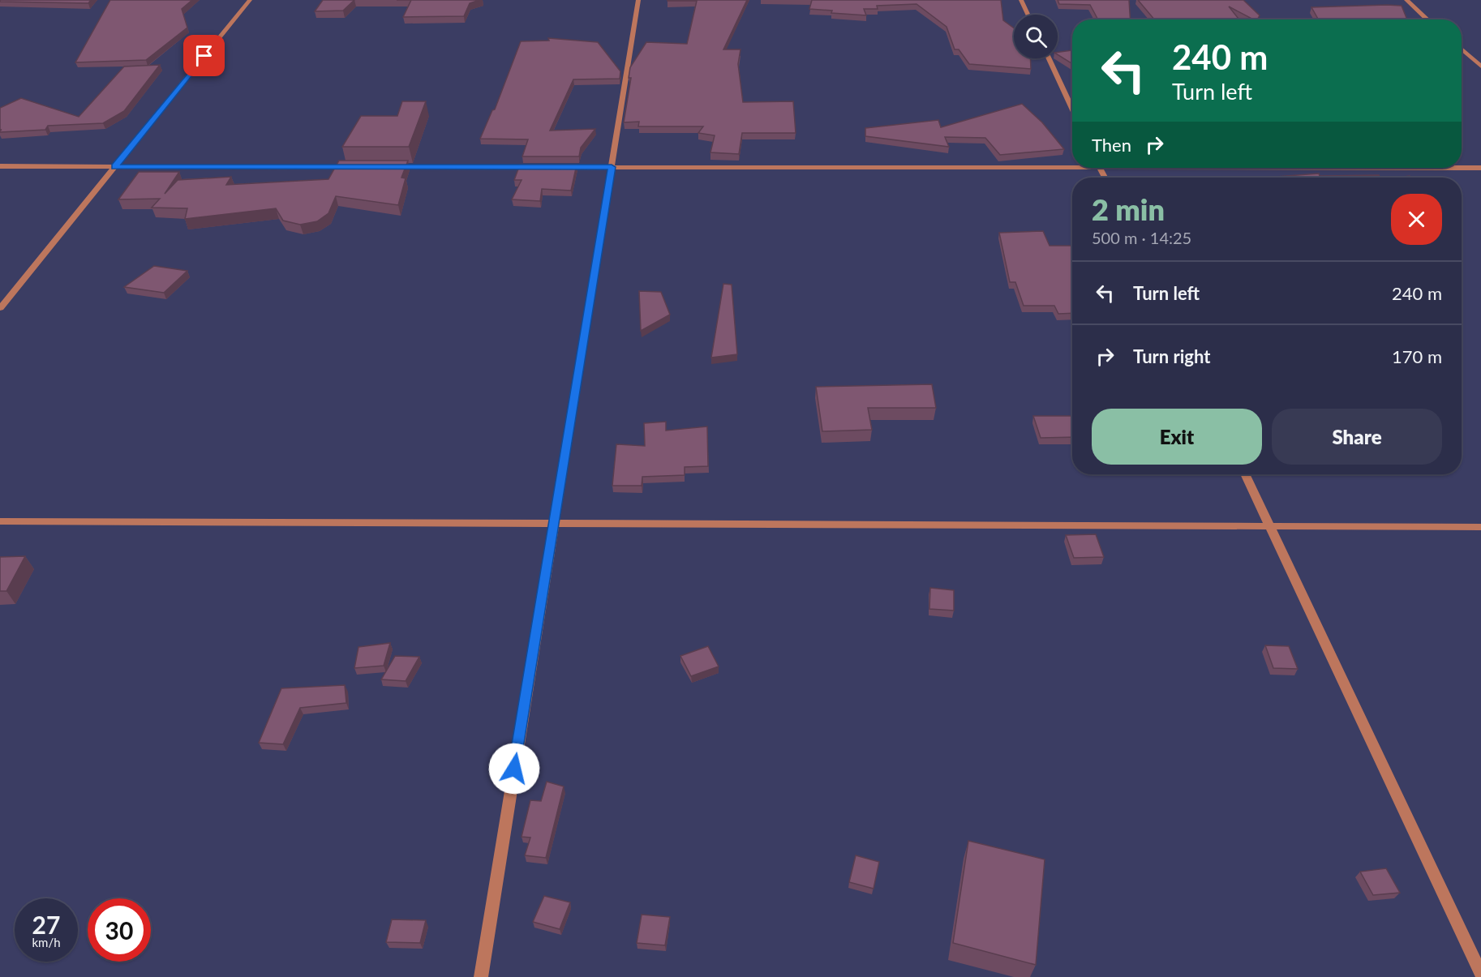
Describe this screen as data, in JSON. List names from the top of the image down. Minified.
{"page":{"turn":["240 m","Turn left"],"then":"Then","heading":["2 min","500 m · 14:25"],"list":[{"name":"Turn left","value":"240 m"},{"name":"Turn right","value":"170 m"}],"buttons":["Exit","Share"],"speed":"27 km/h","limit":"30"}}
